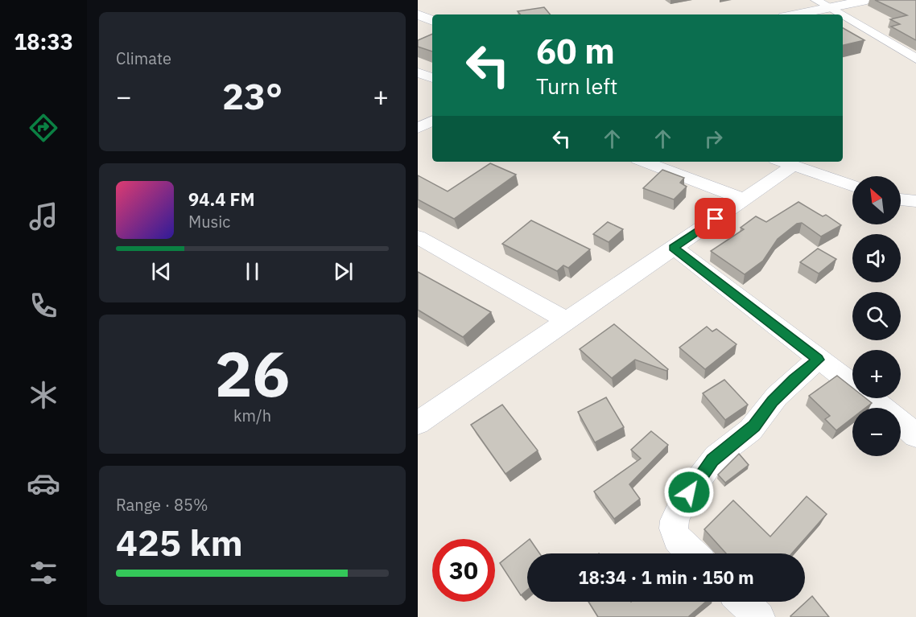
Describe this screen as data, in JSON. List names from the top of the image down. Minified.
{"north":"top left","page":{"tabs":"18:33","tile":["Climate",["26","km/h"],["Range · 85%","425 km"]],"turn":["60 m","Turn left"],"heat":["−","23°","+"],"map_buttons":["+","−"],"song":["94.4 FM","Music"],"limit":"30","trip":"18:34 · 1 min · 150 m"}}
